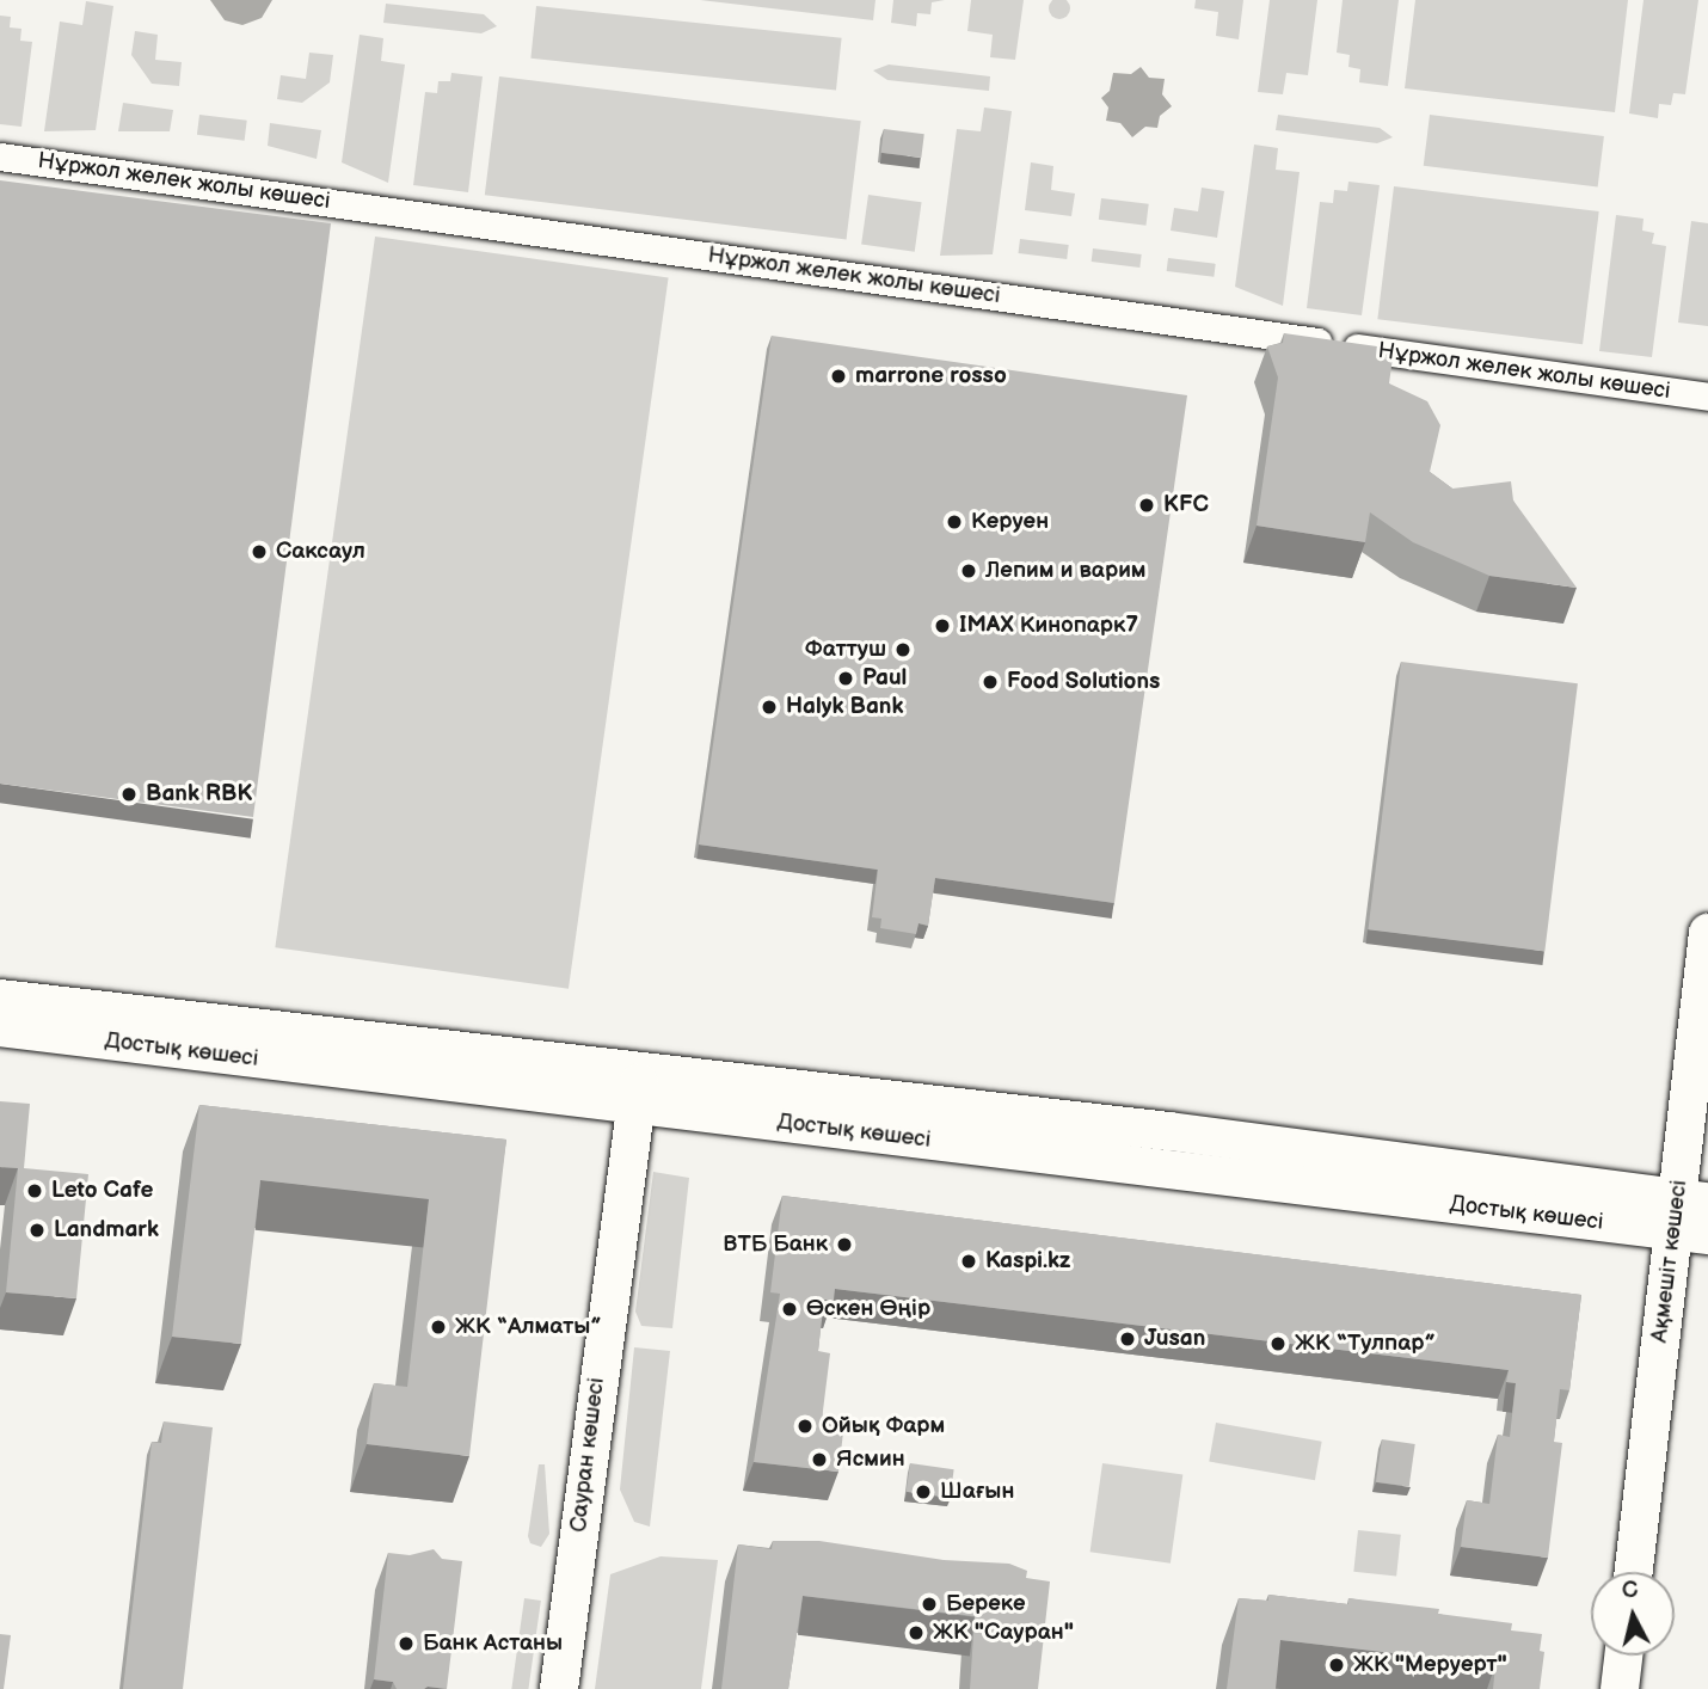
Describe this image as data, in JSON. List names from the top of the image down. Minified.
{"streets":{"street":["Нұржол желек жолы көшесі","Достық көшесі","Ақмешіт көшесі","Сауран көшесі"]},"crossings":[["Достық көшесі","Ақмешіт көшесі"],["Достық көшесі","Сауран көшесі"]],"places":["marrone rosso","KFC","Керуен","Саксаул","Лепим и варим","IMAX Кинопарк7","Фаттуш","Paul","Food Solutions","Halyk Bank","Bank RBK","Leto Cafe","Landmark","ВТБ Банк","Kaspi.kz","Өскен Өңір","ЖК “Алматы”","Jusan","ЖК “Тулпар”","Ойық Фарм","Ясмин","Шағын","Береке","ЖК \"Сауран\"","Банк Астаны","ЖК \"Меруерт\""],"north":"top"}
